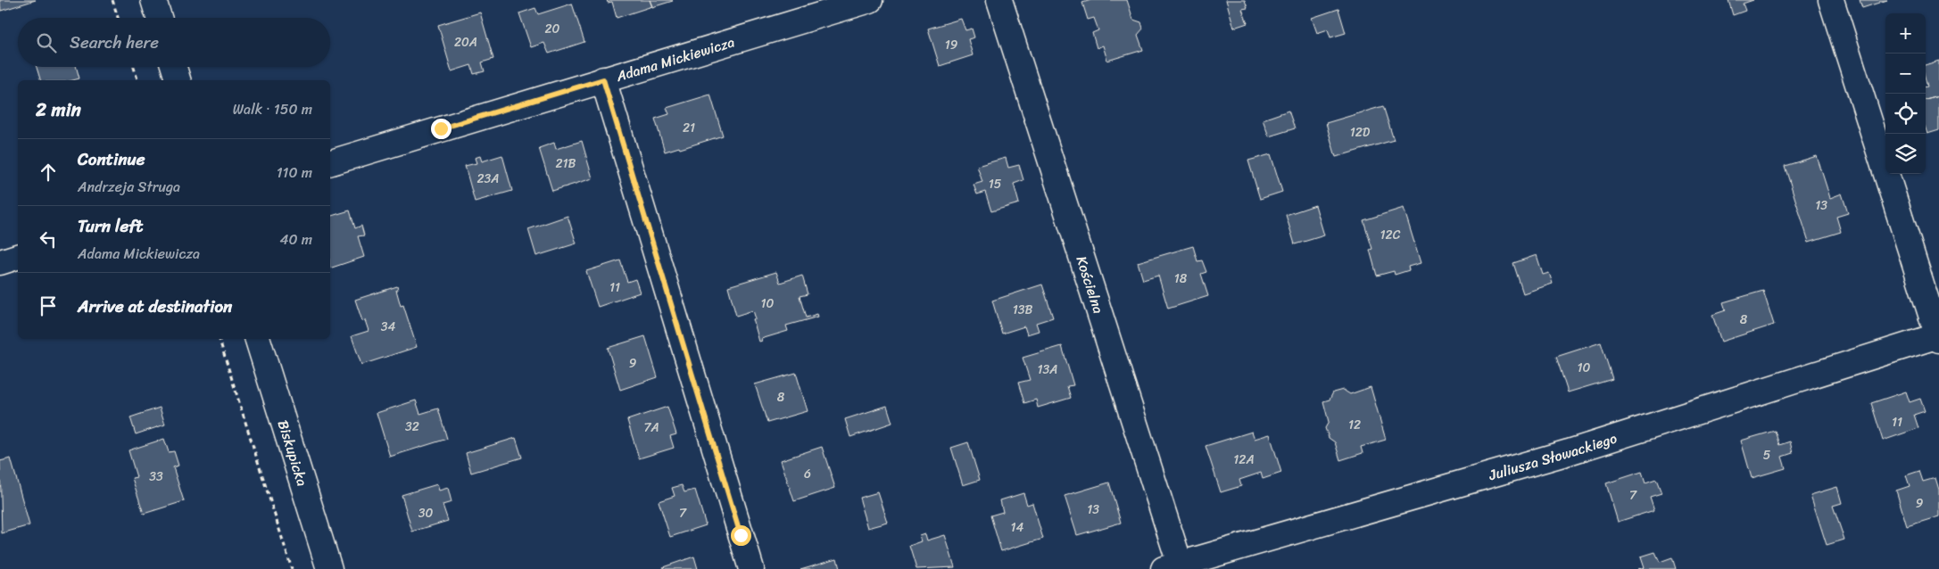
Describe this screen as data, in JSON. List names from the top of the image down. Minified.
{"streets":{"street":["Adama Mickiewicza","Kościelna","Biskupicka","Juliusza Słowackiego"]},"crossings":[["Kościelna","Juliusza Słowackiego"]],"house_numbers":["20","20A","19","21","12D","21B","23A","15","13","12C","18","11","10","13B","8","34","9","10","13A","8","11","12","32","7A","5","12A","6","33","7","9","13","30","7","14"],"page":{"map_buttons":["+","−"],"search":"Search here","heading":["2 min","Walk · 150 m"],"list":[["Continue","Andrzeja Struga","110 m"],["Turn left","Adama Mickiewicza","40 m"],"Arrive at destination"]}}
